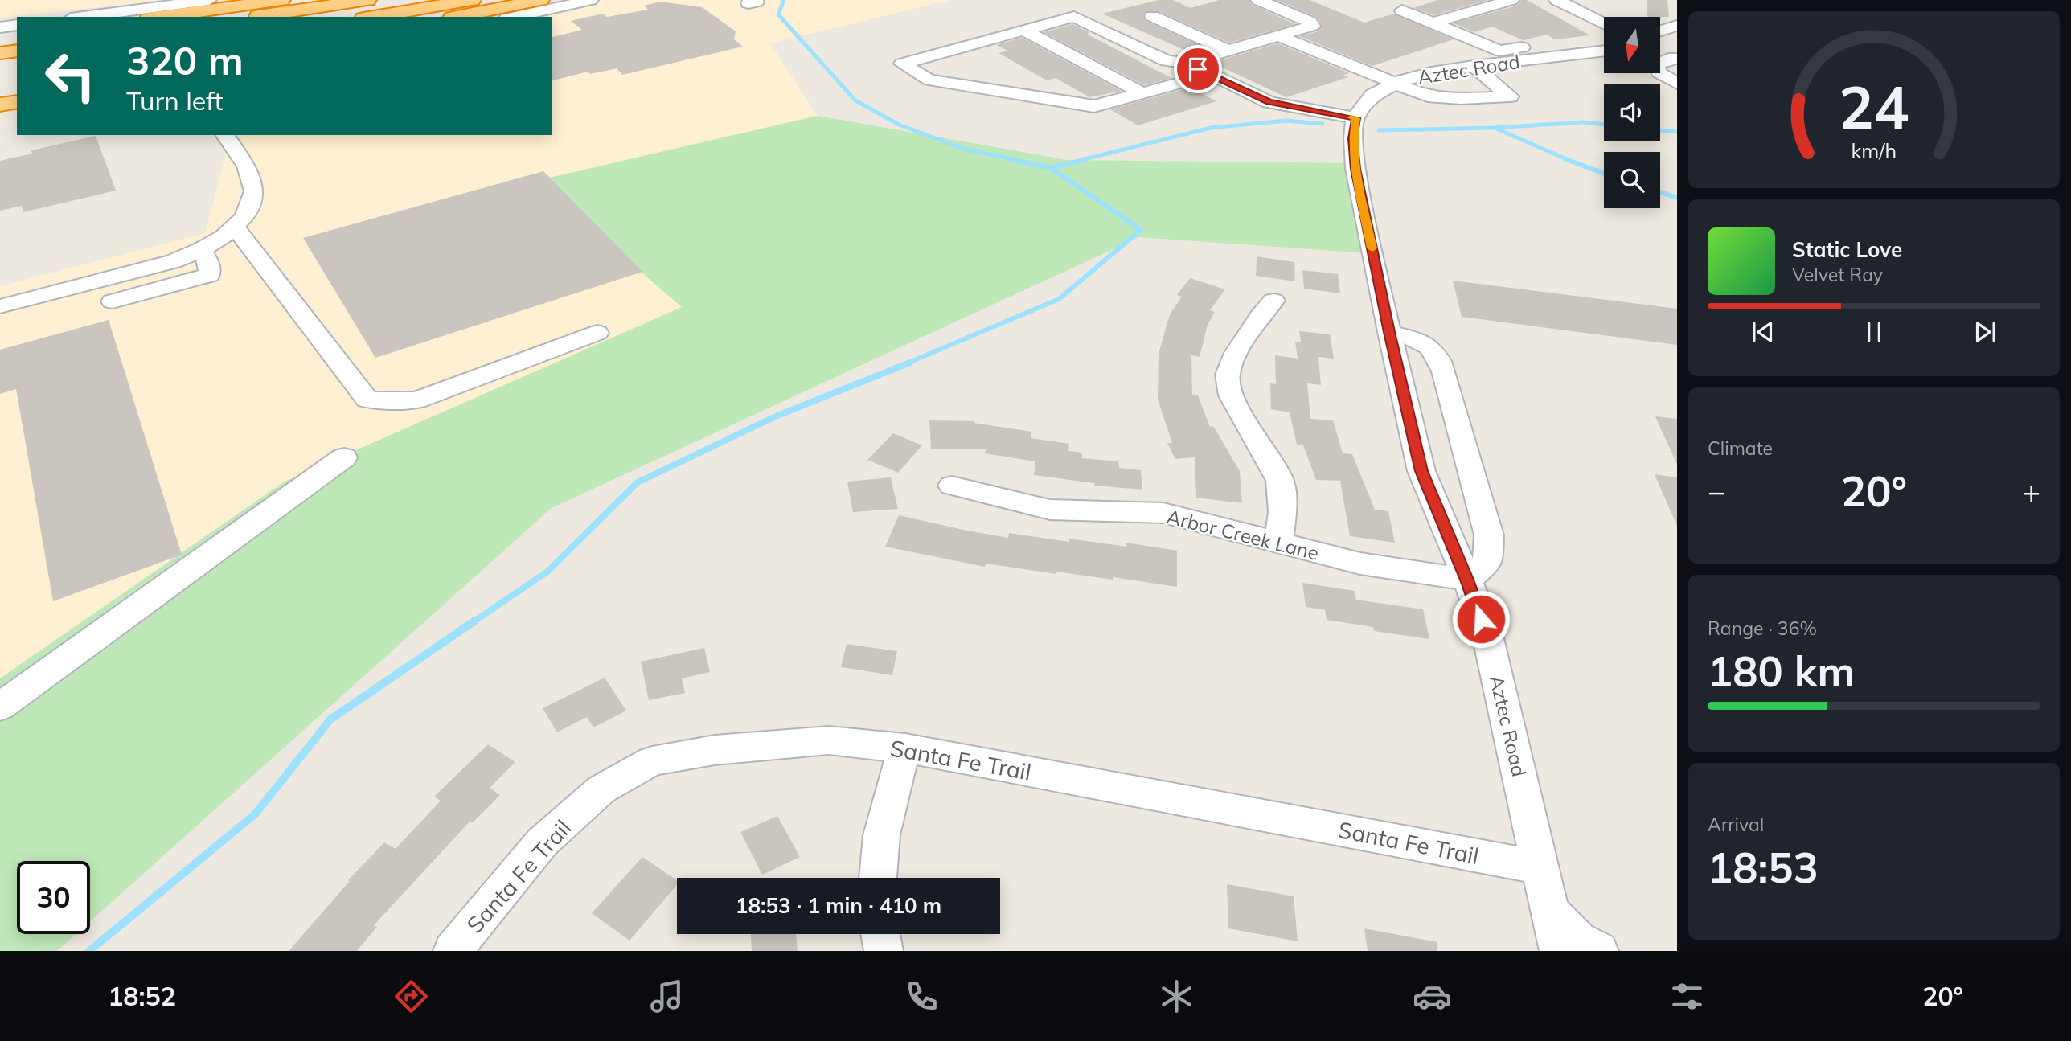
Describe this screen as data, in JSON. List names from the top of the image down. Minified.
{"streets":{"street":["Aztec Road","Arbor Creek Lane","Santa Fe Trail"]},"crossings":[["Aztec Road","Arbor Creek Lane"],["Aztec Road","Santa Fe Trail"]],"north":"bottom","page":{"turn":["320 m","Turn left"],"song":["Static Love","Velvet Ray"],"tile":["Climate",["Range · 36%","180 km"],["Arrival","18:53"]],"heat":["−","20°","+"],"limit":"30","trip":"18:53 · 1 min · 410 m","tabs":["18:52","20°"],"gauge":["24","km/h"]}}
